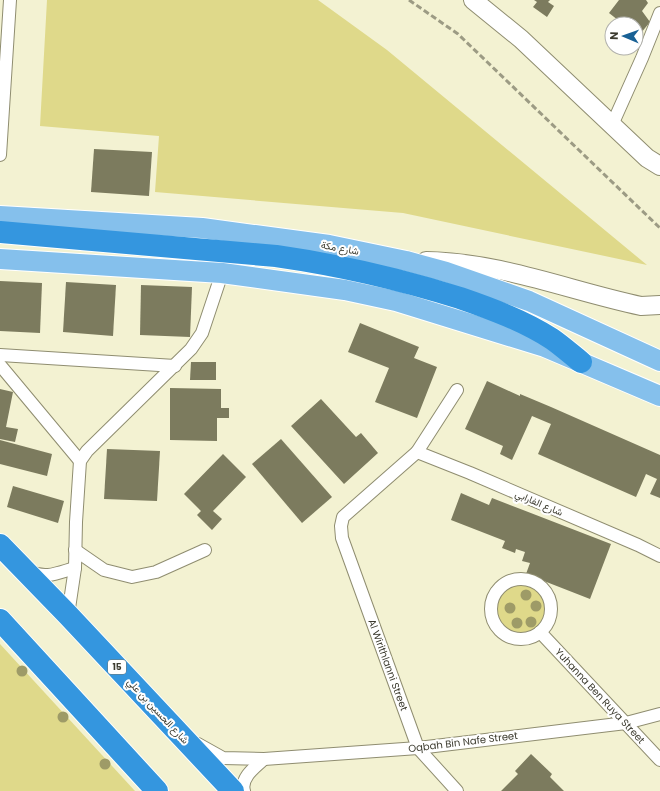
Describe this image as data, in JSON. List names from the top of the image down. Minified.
{"streets":{"highway":["15","شارع الحسين بن علي"],"main road":["شارع مكة"],"street":["شارع الفارابي","Al Wirithlanni Street","Yuhanna Ben Ruya Street","Oqbah Bin Nafe Street"]},"crossings":[["شارع الفارابي","Al Wirithlanni Street"],["Al Wirithlanni Street","Oqbah Bin Nafe Street"],["Yuhanna Ben Ruya Street","Oqbah Bin Nafe Street"],["شارع الحسين بن علي","Oqbah Bin Nafe Street"]],"north":"left"}
